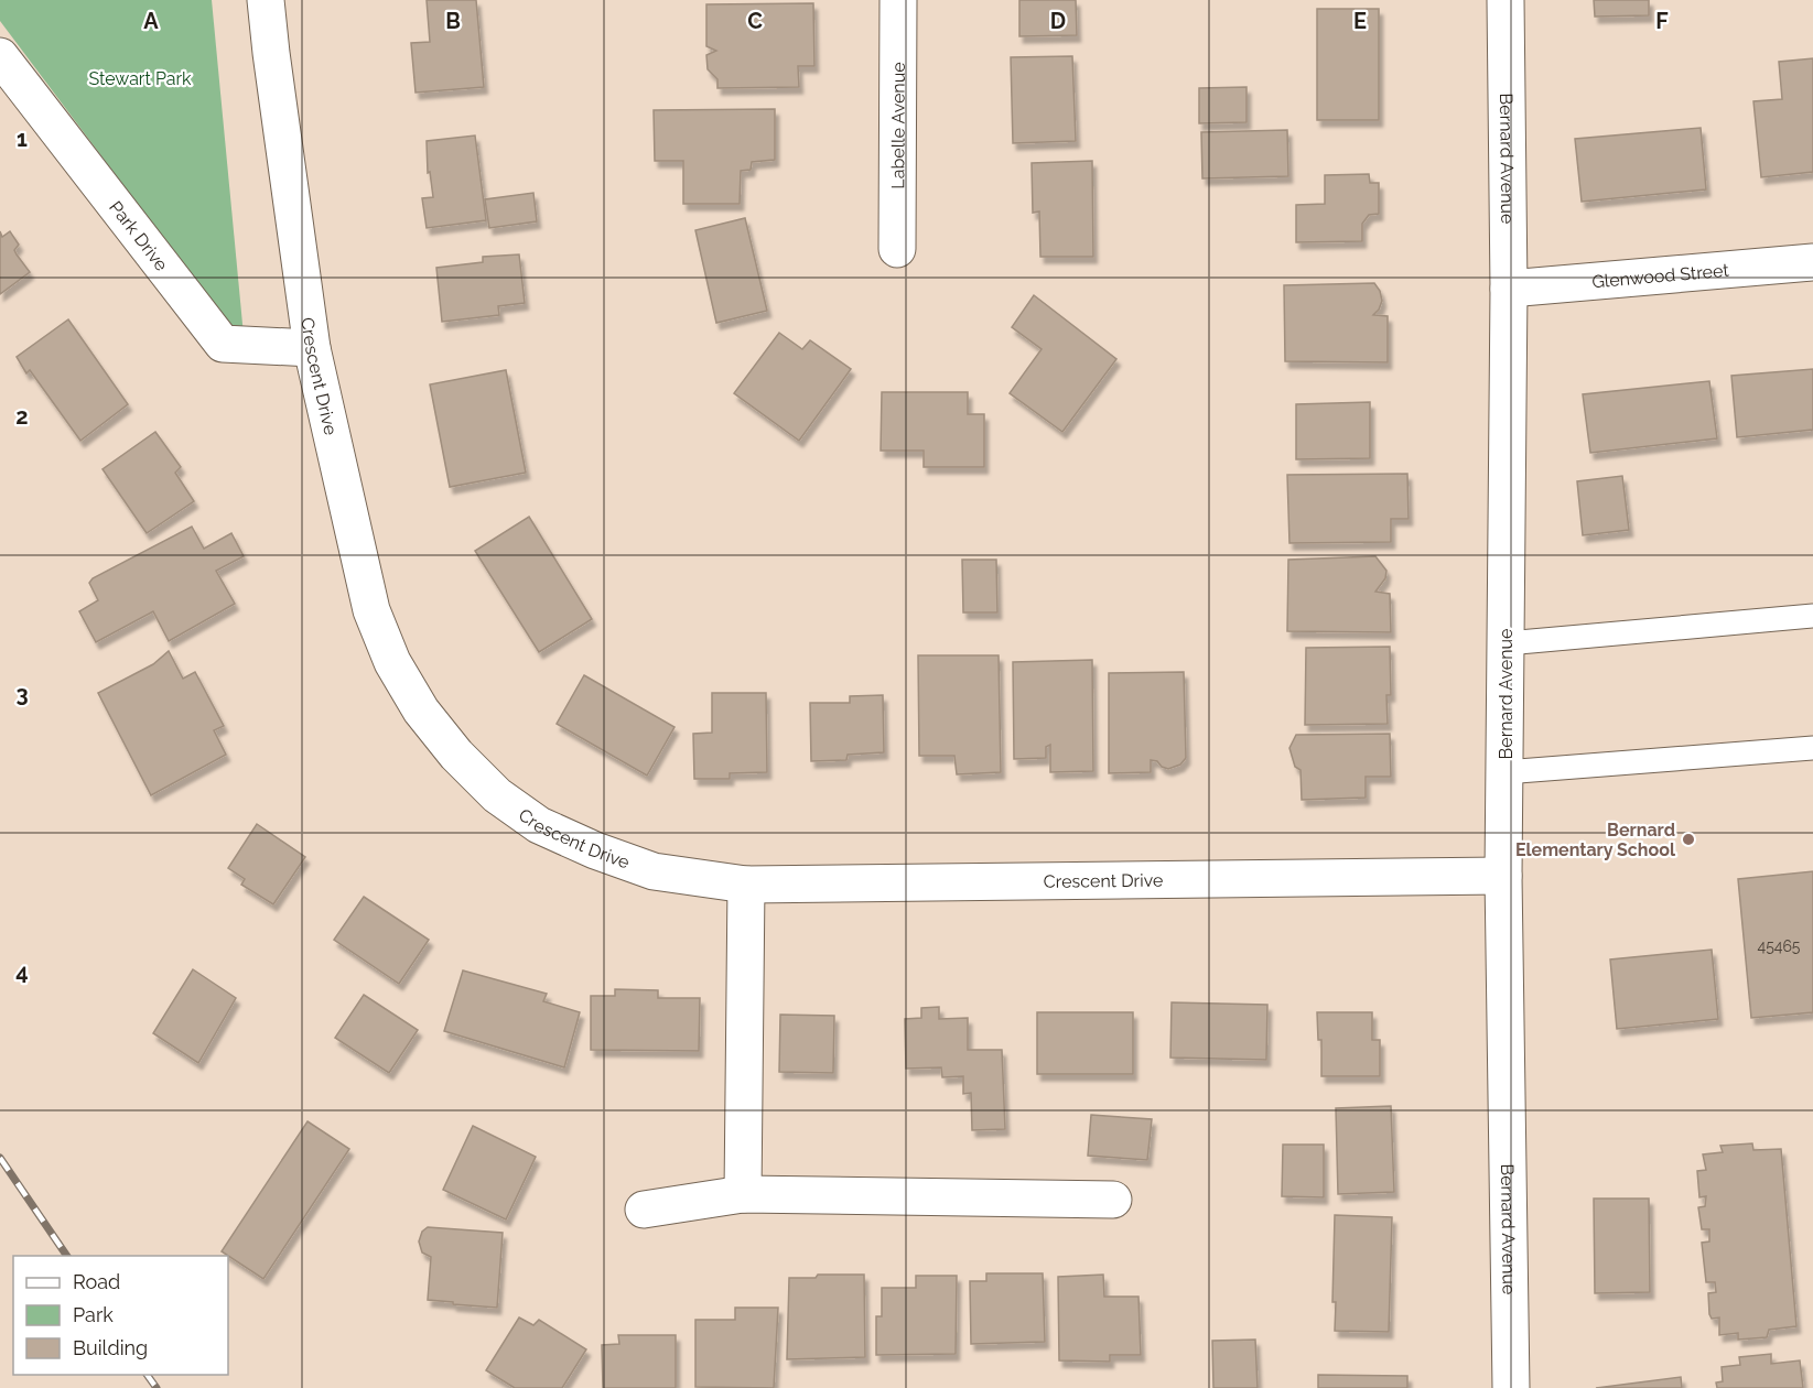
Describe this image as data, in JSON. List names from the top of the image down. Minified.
{"streets":{"street":["Labelle Avenue","Bernard Avenue","Park Drive","Glenwood Street","Crescent Drive"]},"crossings":[["Bernard Avenue","Glenwood Street"],["Bernard Avenue","Crescent Drive"],["Park Drive","Crescent Drive"]],"parks":["Stewart Park"],"places":["Bernard Elementary School"],"house_numbers":["45465"],"legend":["Road","Park","Building"],"grid":{"columns":["A","B","C","D","E","F"],"rows":["1","2","3","4"]}}
